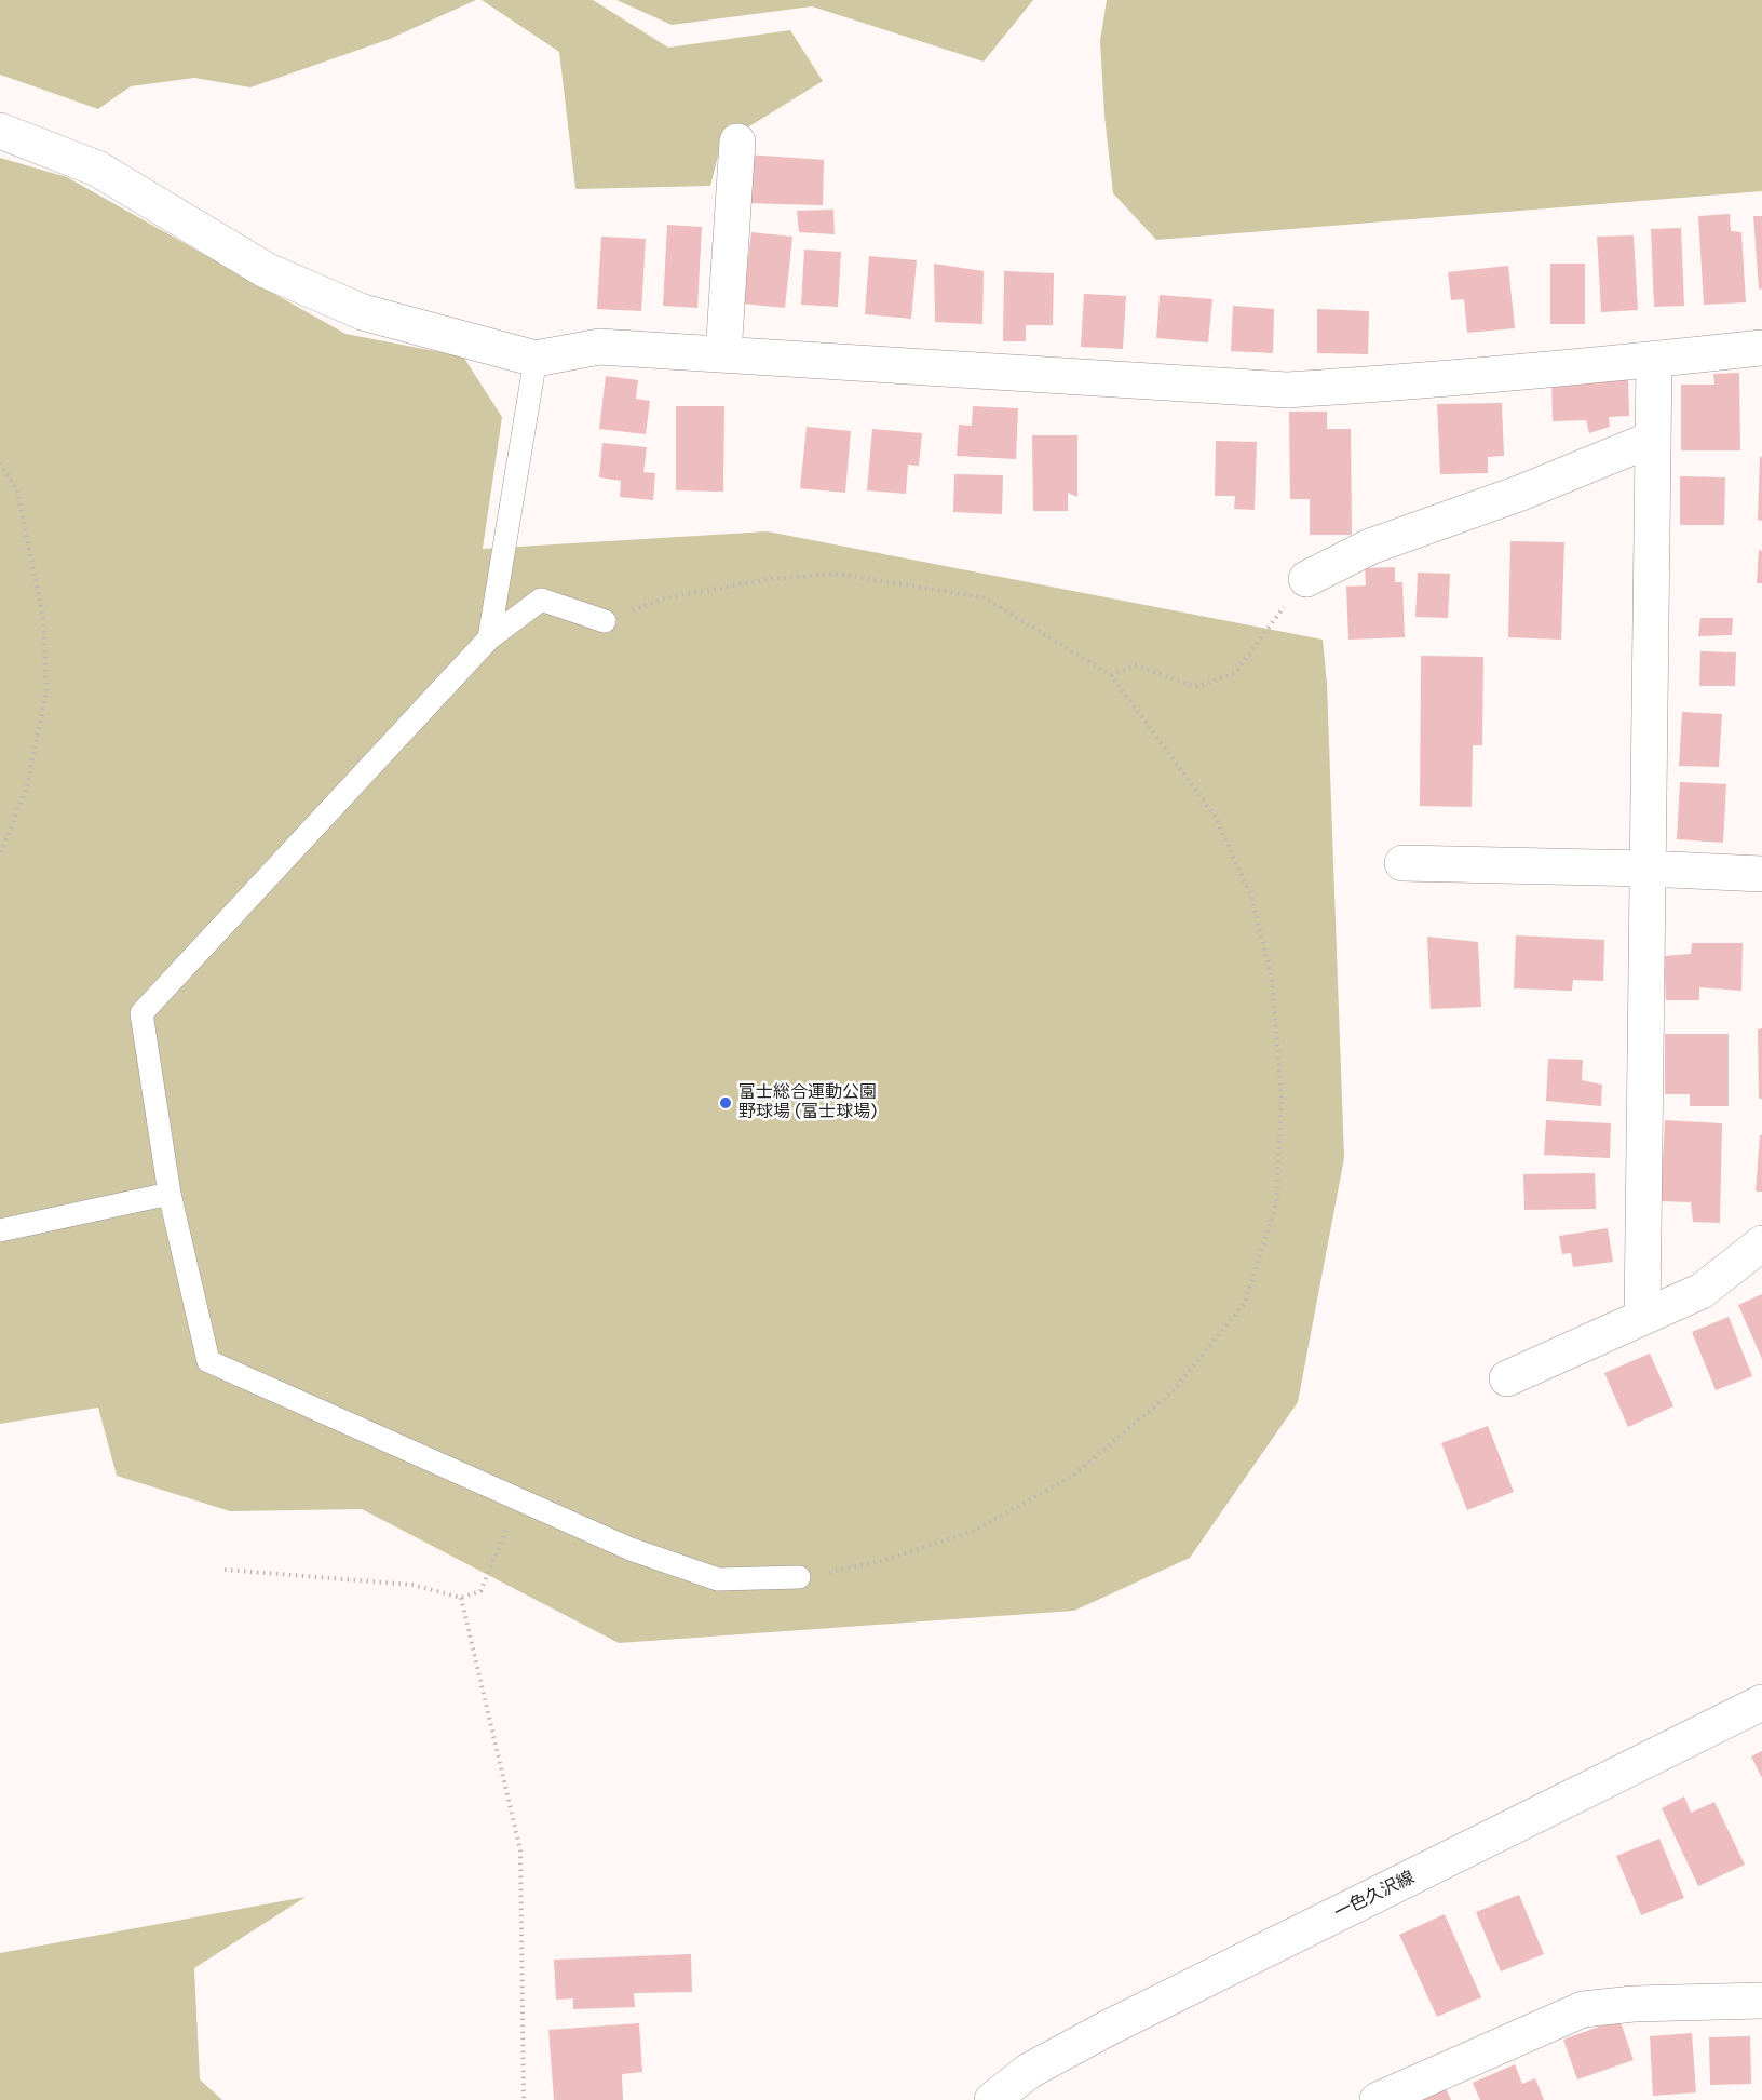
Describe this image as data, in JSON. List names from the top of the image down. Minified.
{"streets":{"street":["一色久沢線"]},"places":["富士総合運動公園 野球場 (富士球場)"]}
